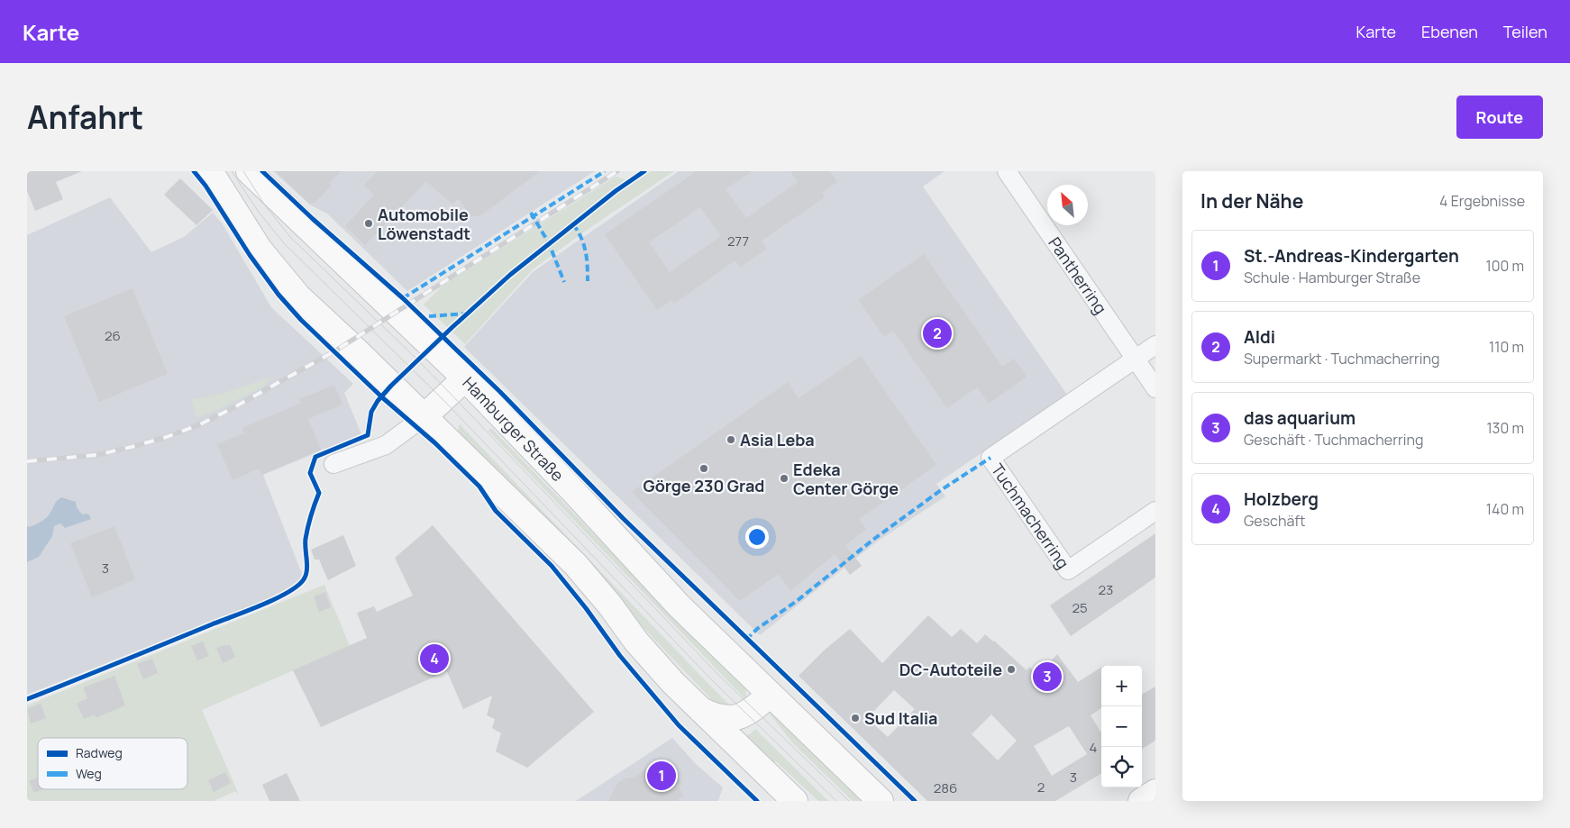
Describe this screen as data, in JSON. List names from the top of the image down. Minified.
{"streets":{"main road":["Hamburger Straße"],"street":["Pantherring","Tuchmacherring"]},"crossings":[["Pantherring","Tuchmacherring"]],"places":["Automobile Löwenstadt","Asia Leba","Görge 230 Grad","Edeka Center Görge","DC-Autoteile","Sud Italia"],"house_numbers":["277","26","3","23","25","4","3","2","286"],"legend":["Radweg","Weg"],"north":"top left","page":{"header":"Karte","nav":["Karte","Ebenen","Teilen"],"title":"Anfahrt","buttons":"Route","heading":["In der Nähe","4 Ergebnisse"],"list":[{"mark":"1","name":"St.-Andreas-Kindergarten","note":"Schule · Hamburger Straße","value":"100 m"},{"mark":"2","name":"Aldi","note":"Supermarkt · Tuchmacherring","value":"110 m"},{"mark":"3","name":"das aquarium","note":"Geschäft · Tuchmacherring","value":"130 m"},{"mark":"4","name":"Holzberg","note":"Geschäft","value":"140 m"}],"pins":["2","4","3","1"],"map_buttons":["+","−"]}}
